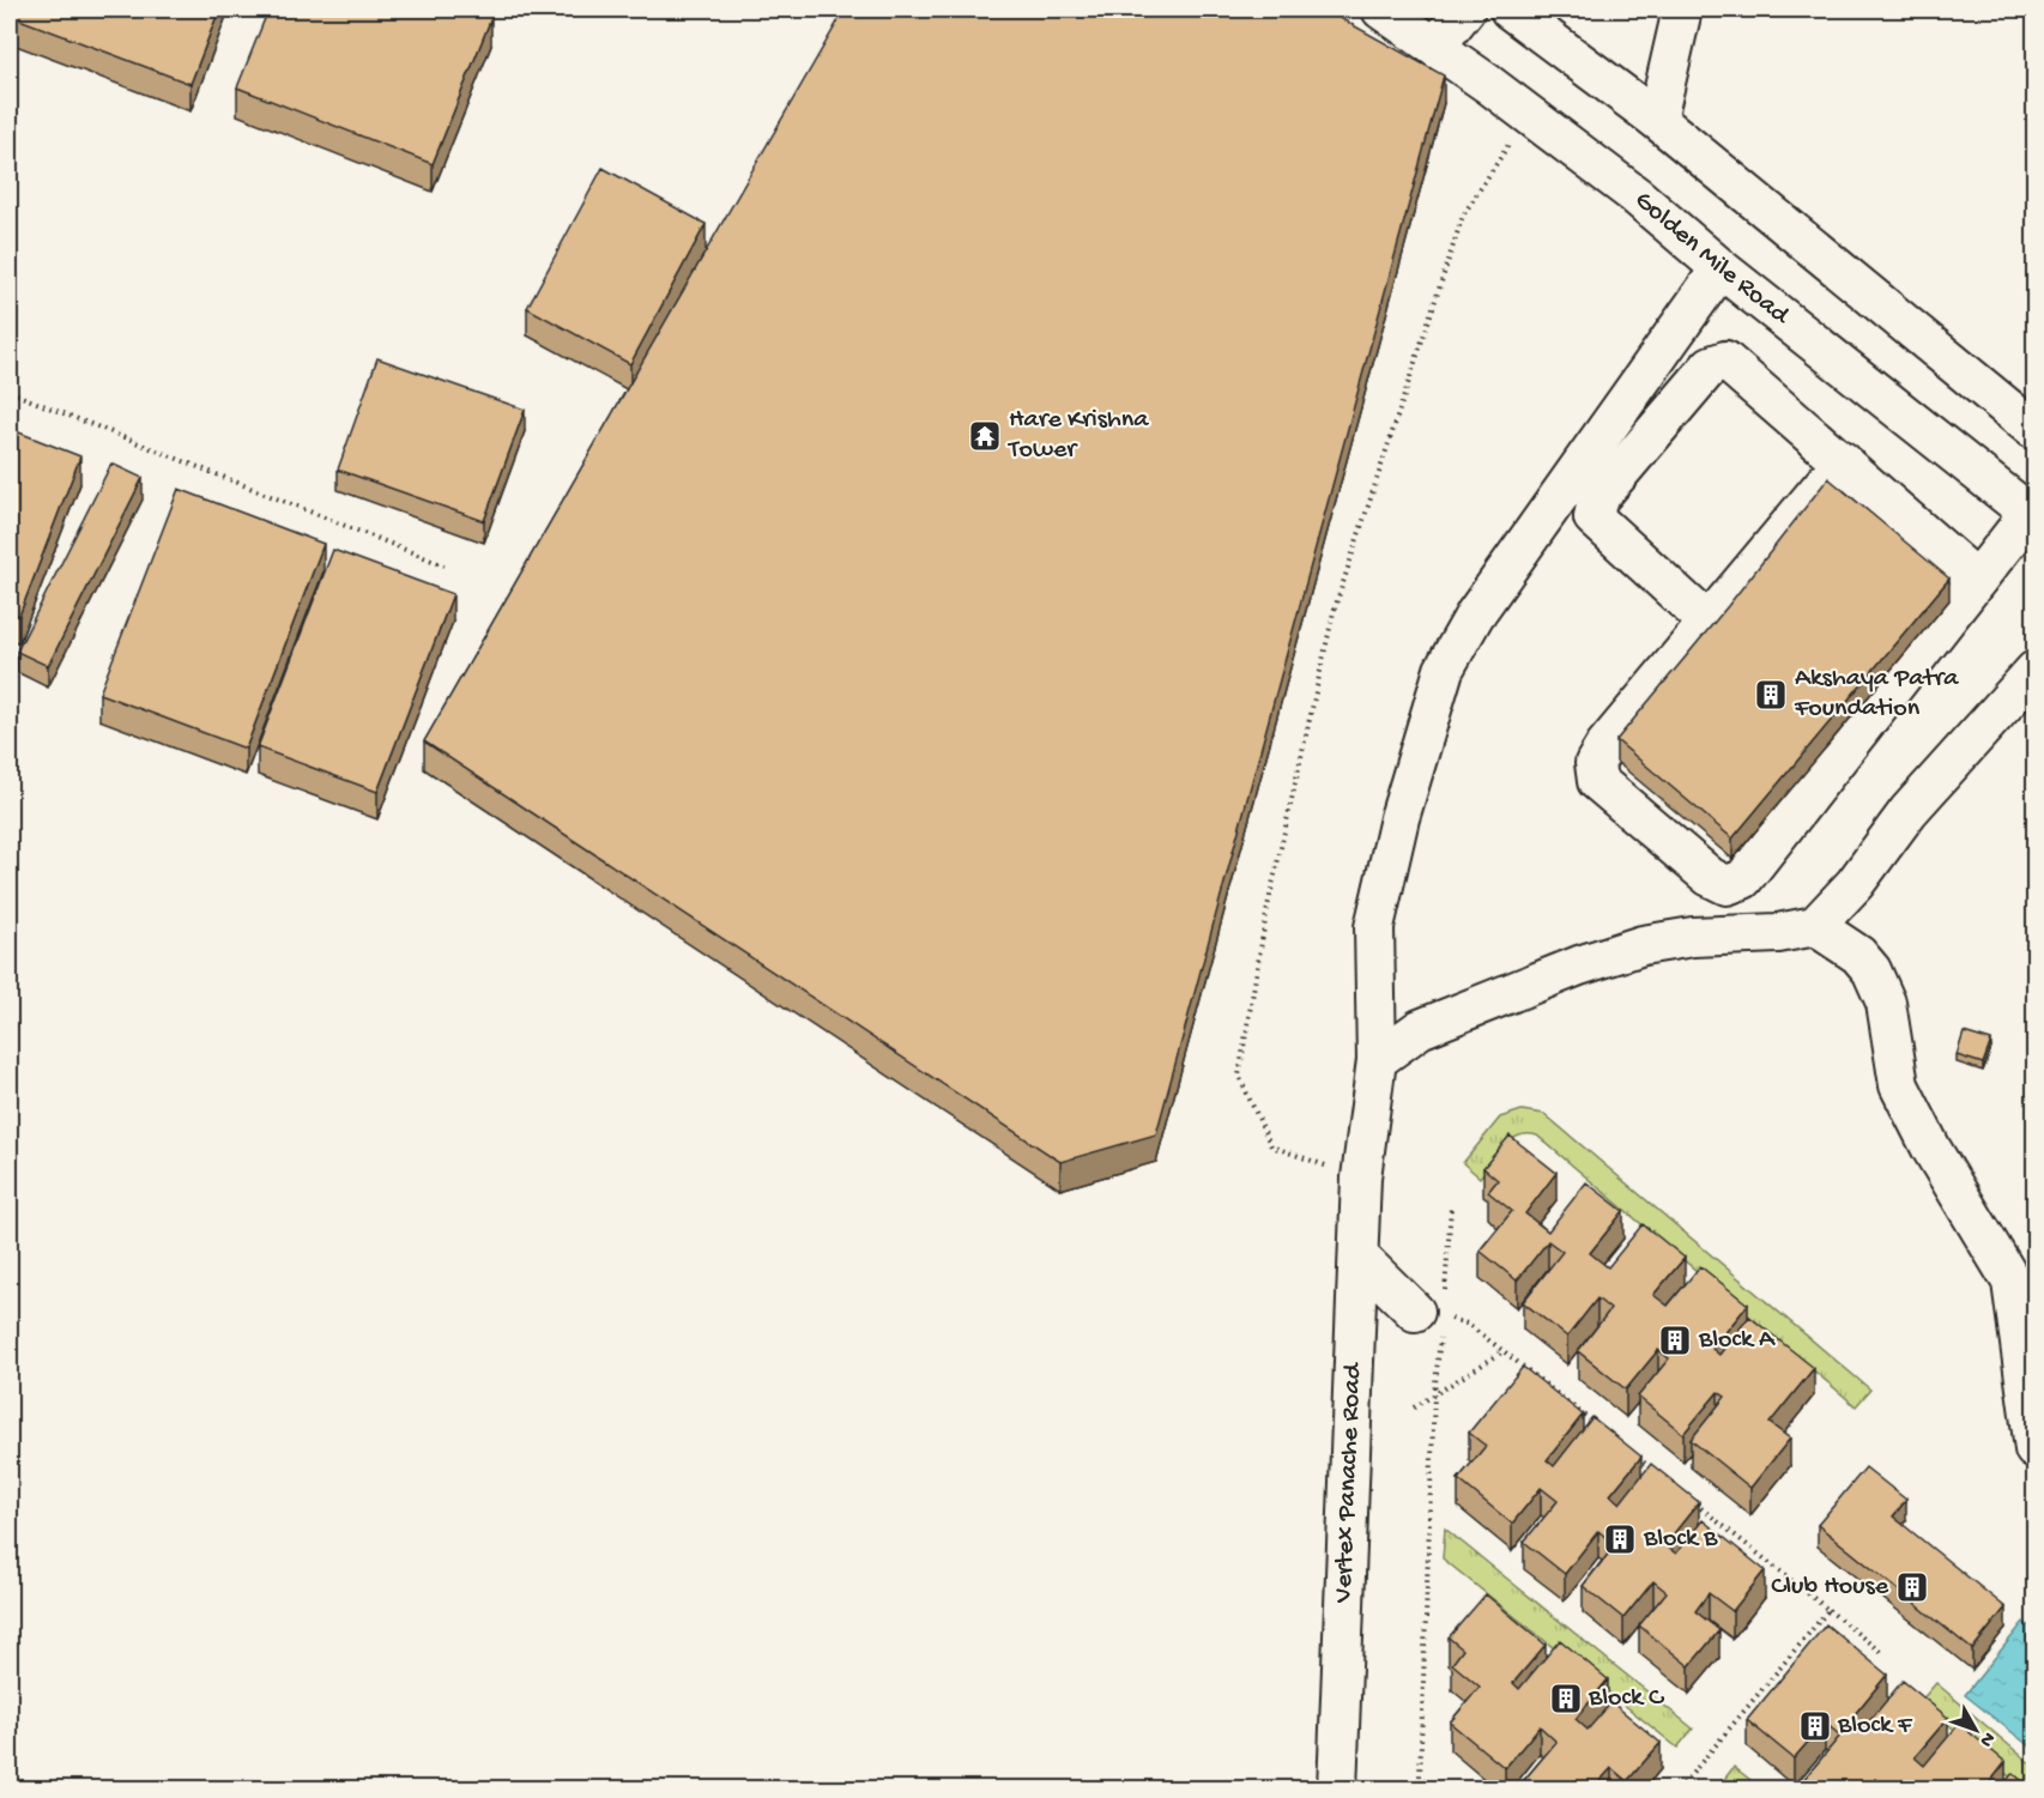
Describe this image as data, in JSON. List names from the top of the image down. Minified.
{"streets":{"street":["Golden Mile Road","Vertex Panache Road"]},"crossings":[["Golden Mile Road","Vertex Panache Road"]],"places":{"temple":["Hare Krishna Tower"],"building":["Akshaya Patra Foundation","Block A","Block B","Club House","Block C","Block F"]},"north":"bottom right"}
